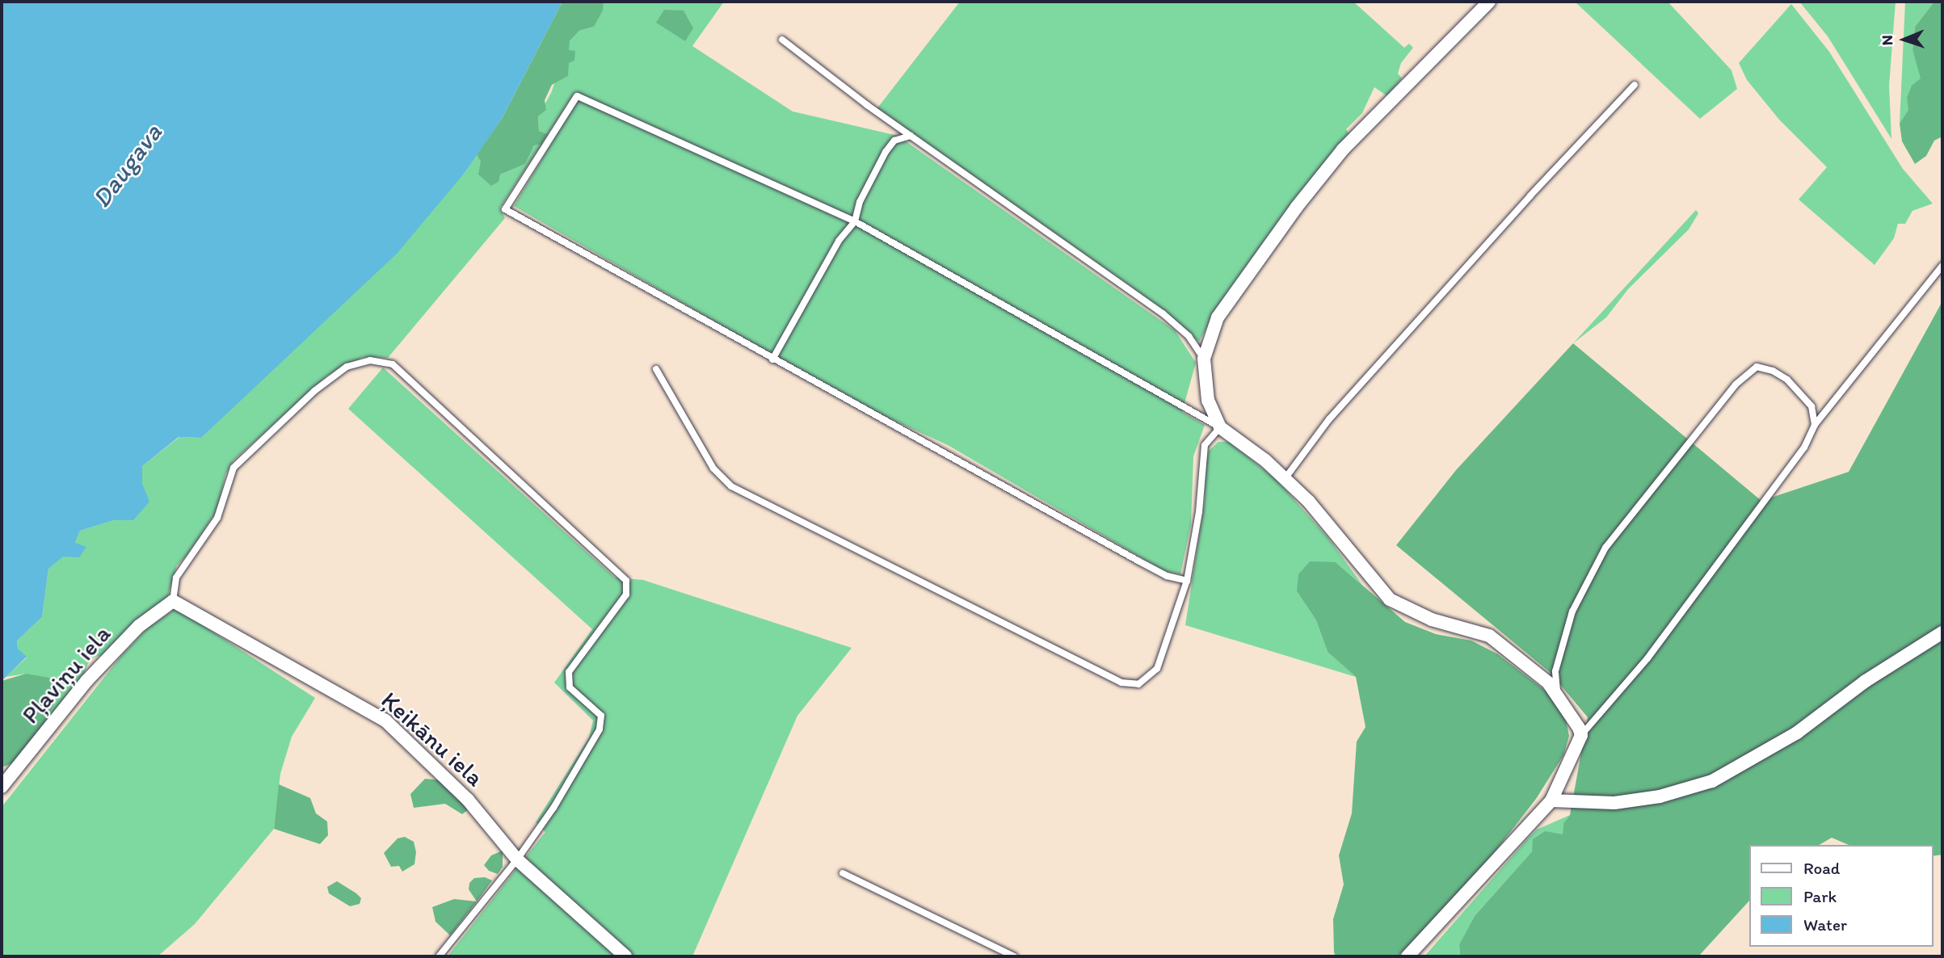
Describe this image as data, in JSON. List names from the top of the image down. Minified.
{"streets":{"street":["Pļaviņu iela","Ķeikānu iela"]},"crossings":[["Pļaviņu iela","Ķeikānu iela"]],"water":["Daugava"],"legend":["Road","Park","Water"],"north":"left"}
